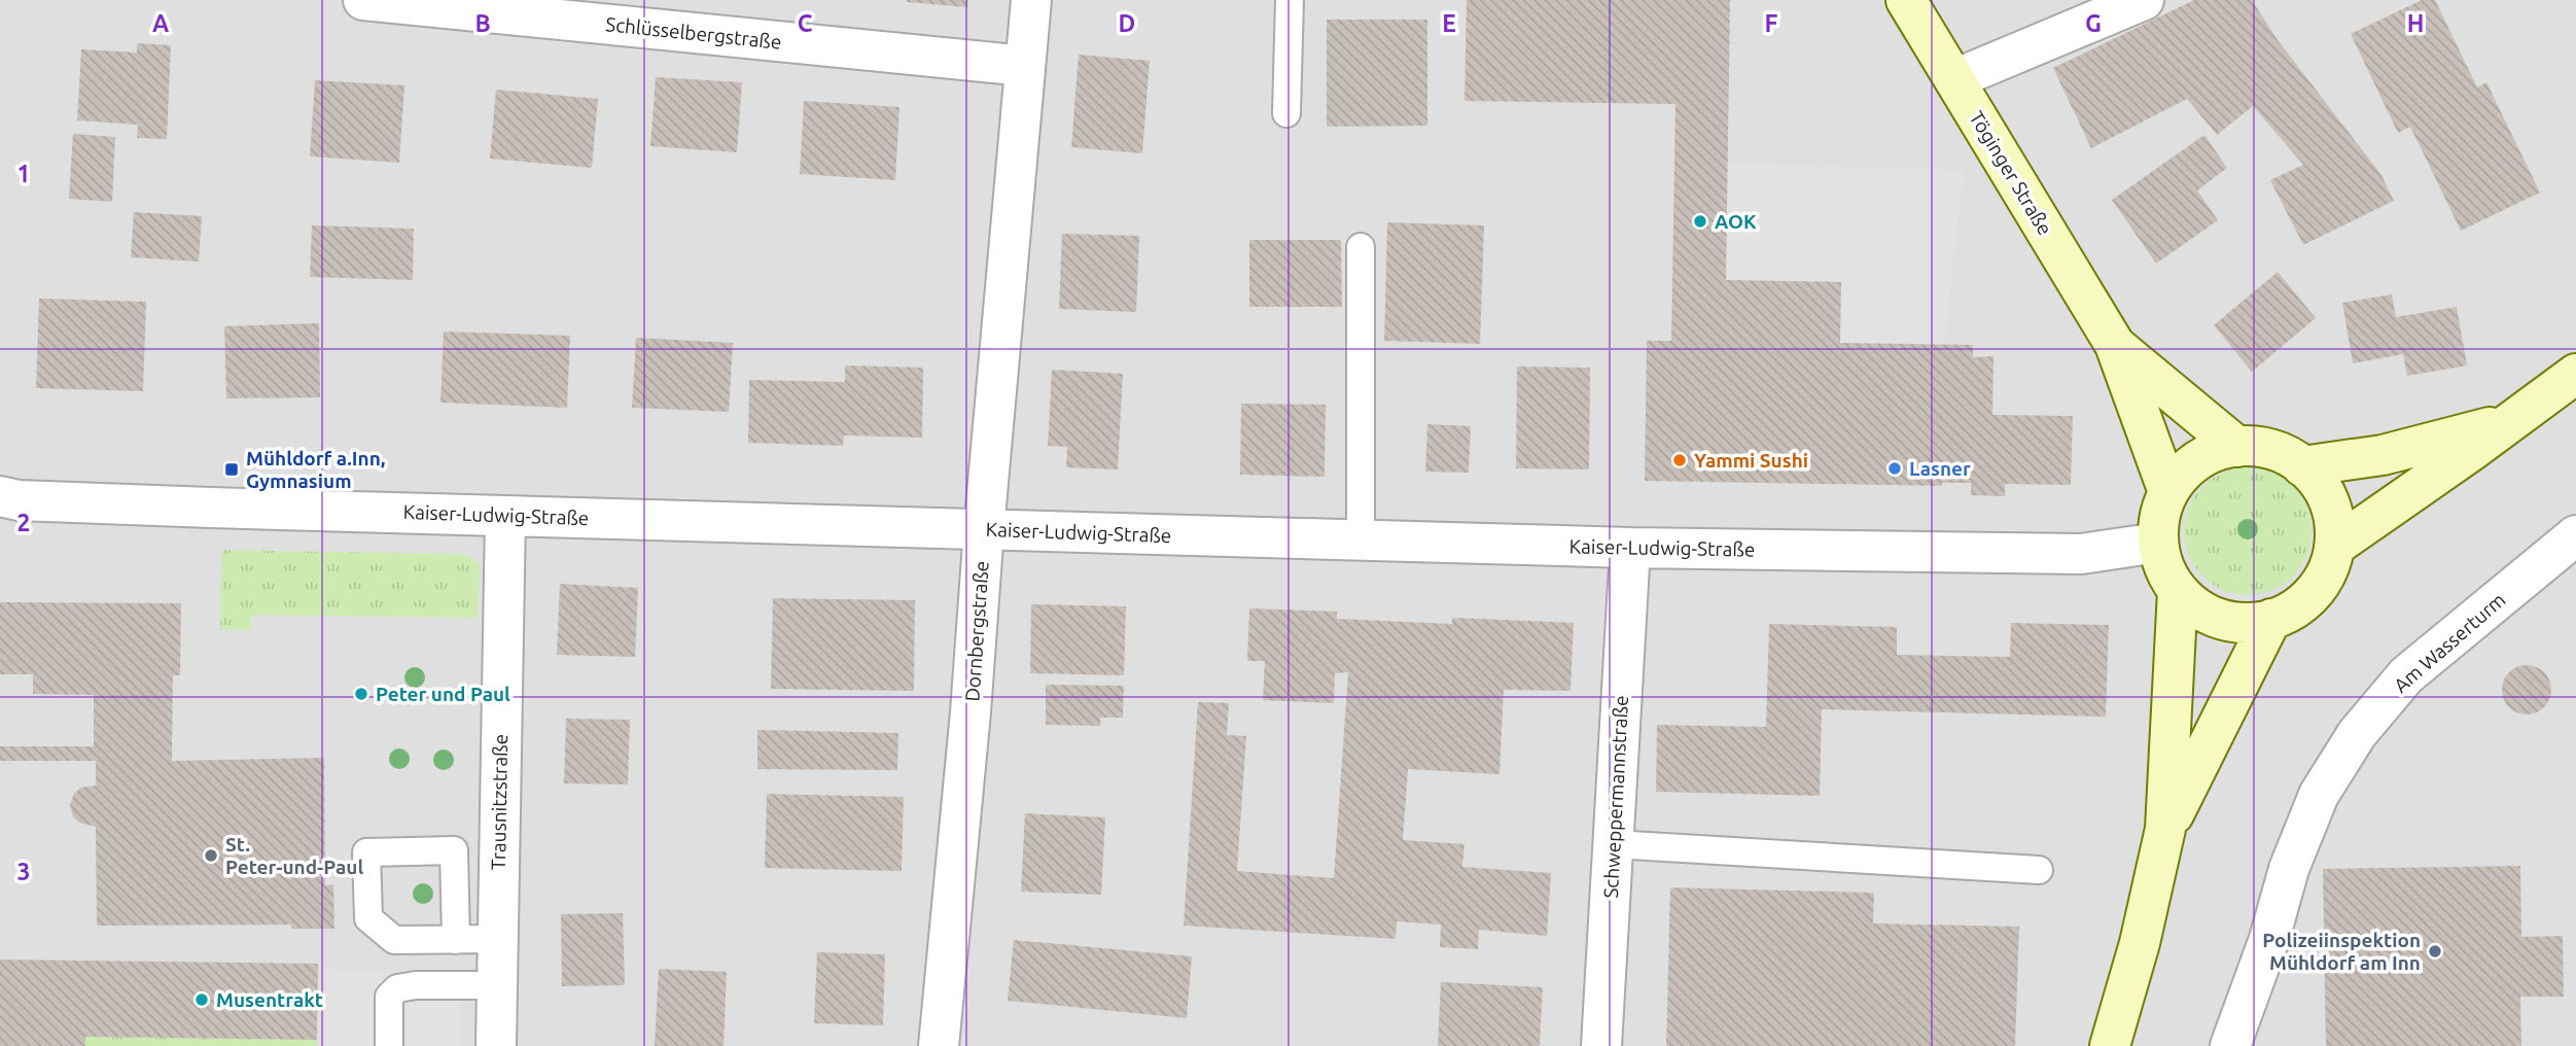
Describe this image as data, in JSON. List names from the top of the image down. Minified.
{"streets":{"main road":["Töginger Straße"],"street":["Schlüsselbergstraße","Kaiser-Ludwig-Straße","Dornbergstraße","Am Wasserturm","Schweppermannstraße","Trausnitzstraße"]},"crossings":[["Schlüsselbergstraße","Dornbergstraße"],["Töginger Straße","Kaiser-Ludwig-Straße"],["Kaiser-Ludwig-Straße","Dornbergstraße"],["Kaiser-Ludwig-Straße","Schweppermannstraße"],["Kaiser-Ludwig-Straße","Trausnitzstraße"]],"places":{"other":["AOK","Yammi Sushi","Lasner","Peter und Paul","St. Peter-und-Paul","Polizeiinspektion Mühldorf am Inn","Musentrakt"],"transit":["Mühldorf a.Inn, Gymnasium"]},"grid":{"columns":["A","B","C","D","E","F","G","H"],"rows":["1","2","3"]}}
